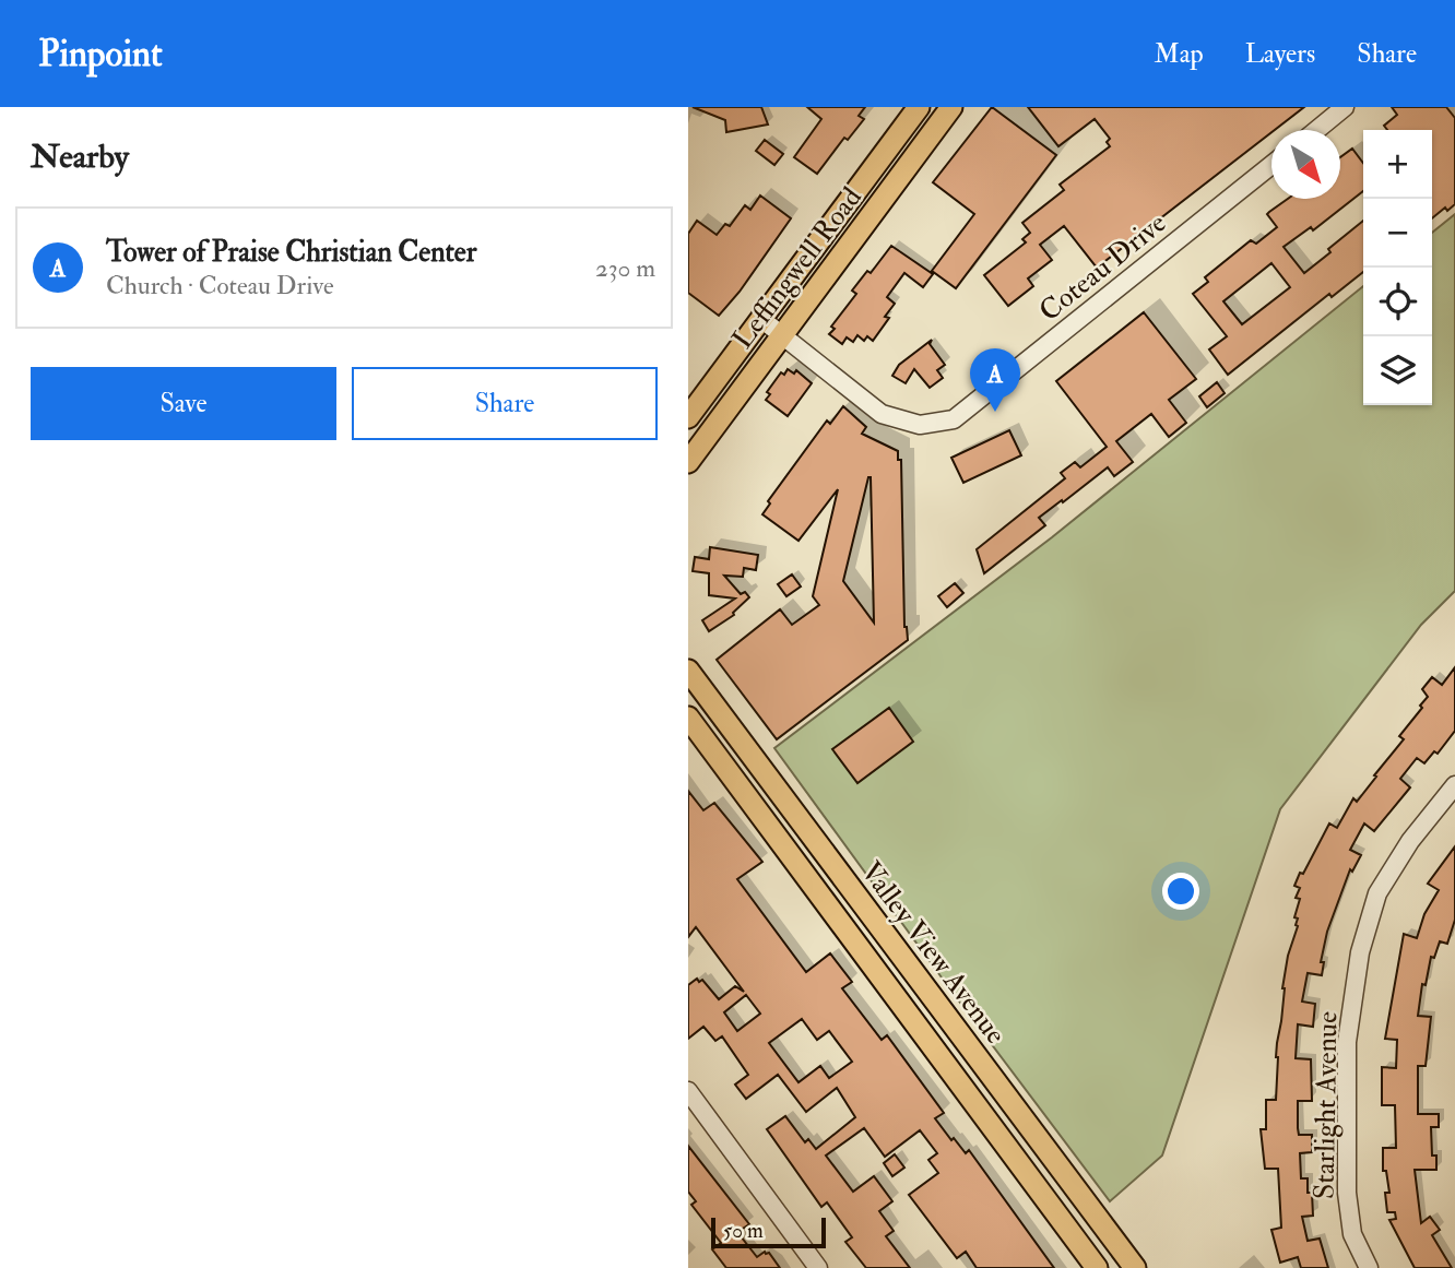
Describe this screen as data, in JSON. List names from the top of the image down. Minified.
{"streets":{"main road":["Leffingwell Road","Valley View Avenue"],"street":["Coteau Drive","Starlight Avenue"]},"crossings":[["Coteau Drive","Leffingwell Road"]],"scale_bar":"50 m","north":"bottom right","page":{"header":"Pinpoint","nav":["Map","Layers","Share"],"heading":"Nearby","map_buttons":["+","−"],"list":[{"mark":"A","name":"Tower of Praise Christian Center","note":"Church · Coteau Drive","value":"230 m"}],"buttons":["Save","Share"],"pins":"A","scale":"50 m"}}
